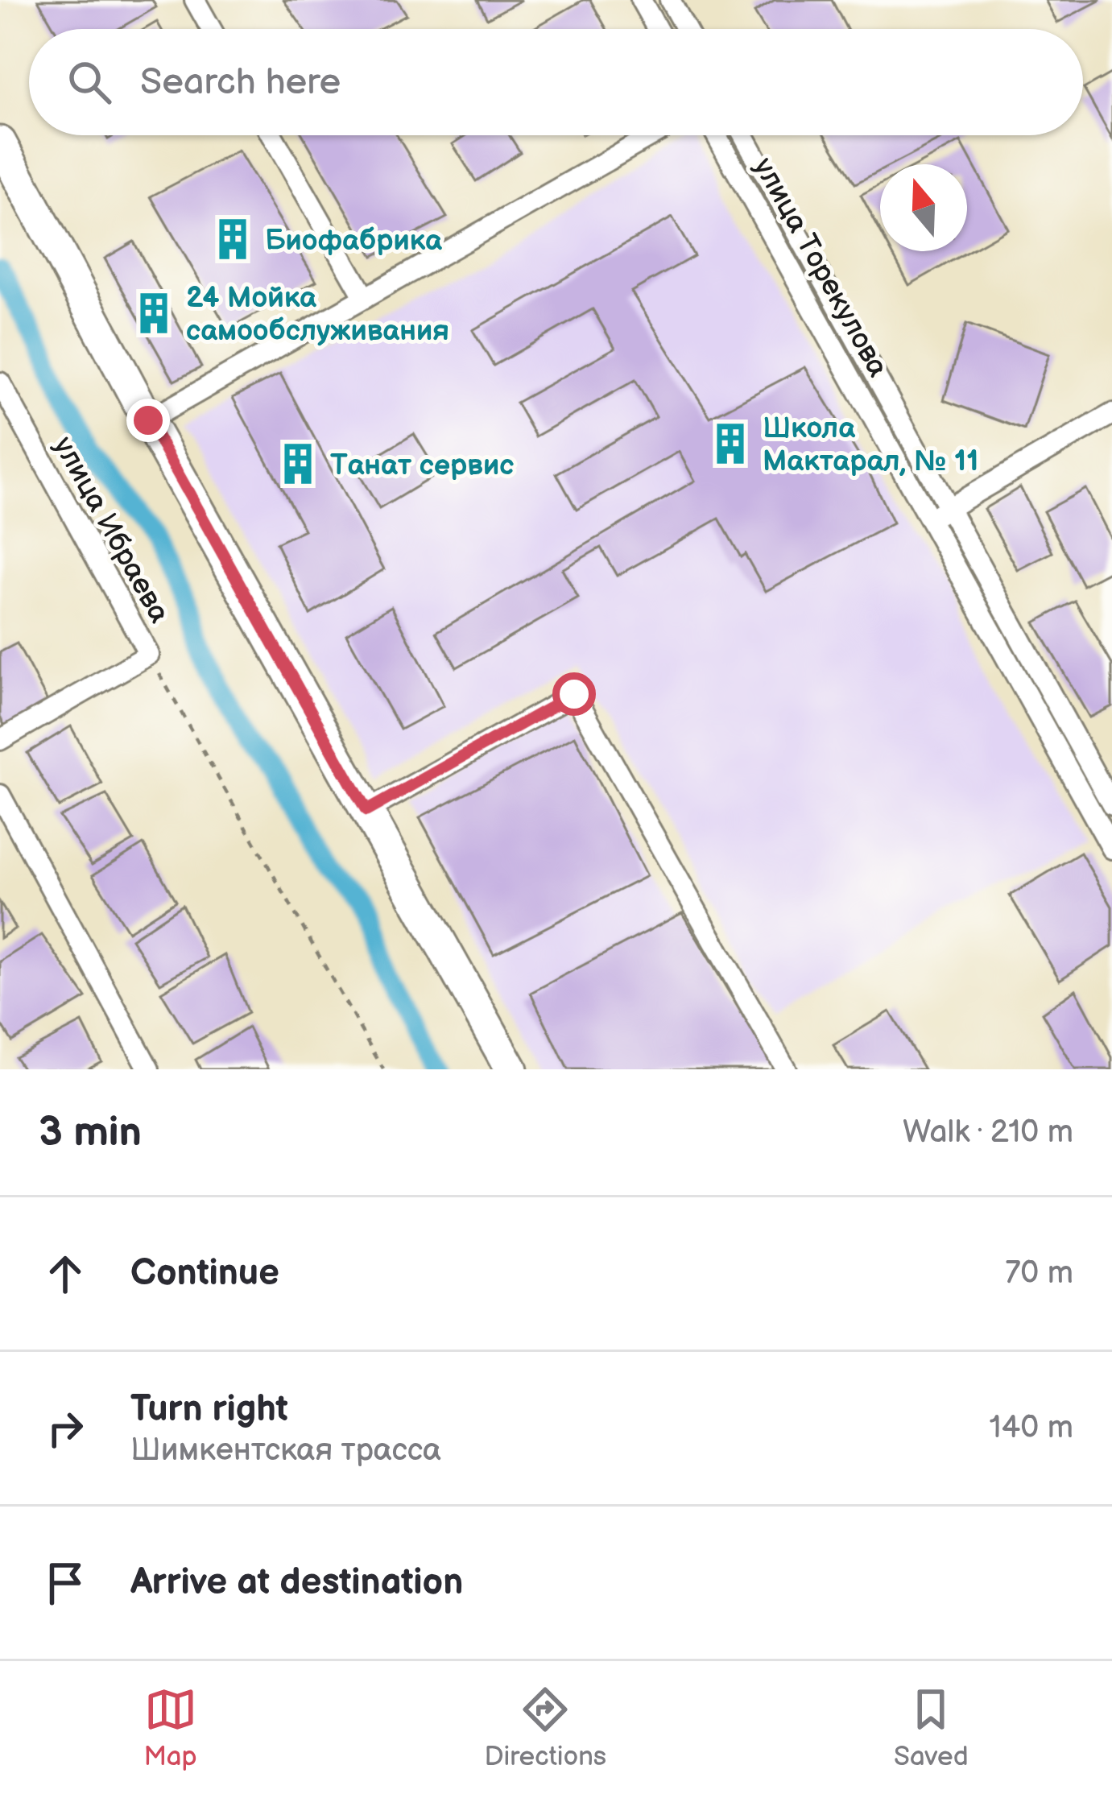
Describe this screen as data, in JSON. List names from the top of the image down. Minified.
{"streets":{"street":["улица Торекулова","улица Ибраева"]},"places":{"building":["Биофабрика","24 Мойка самообслуживания","Школа Мактарал, № 11","Танат сервис"]},"north":"top","page":{"search":"Search here","heading":["3 min","Walk · 210 m"],"list":[["Continue","70 m"],["Turn right","Шимкентская трасса","140 m"],"Arrive at destination"],"nav":["Map","Directions","Saved"]}}
